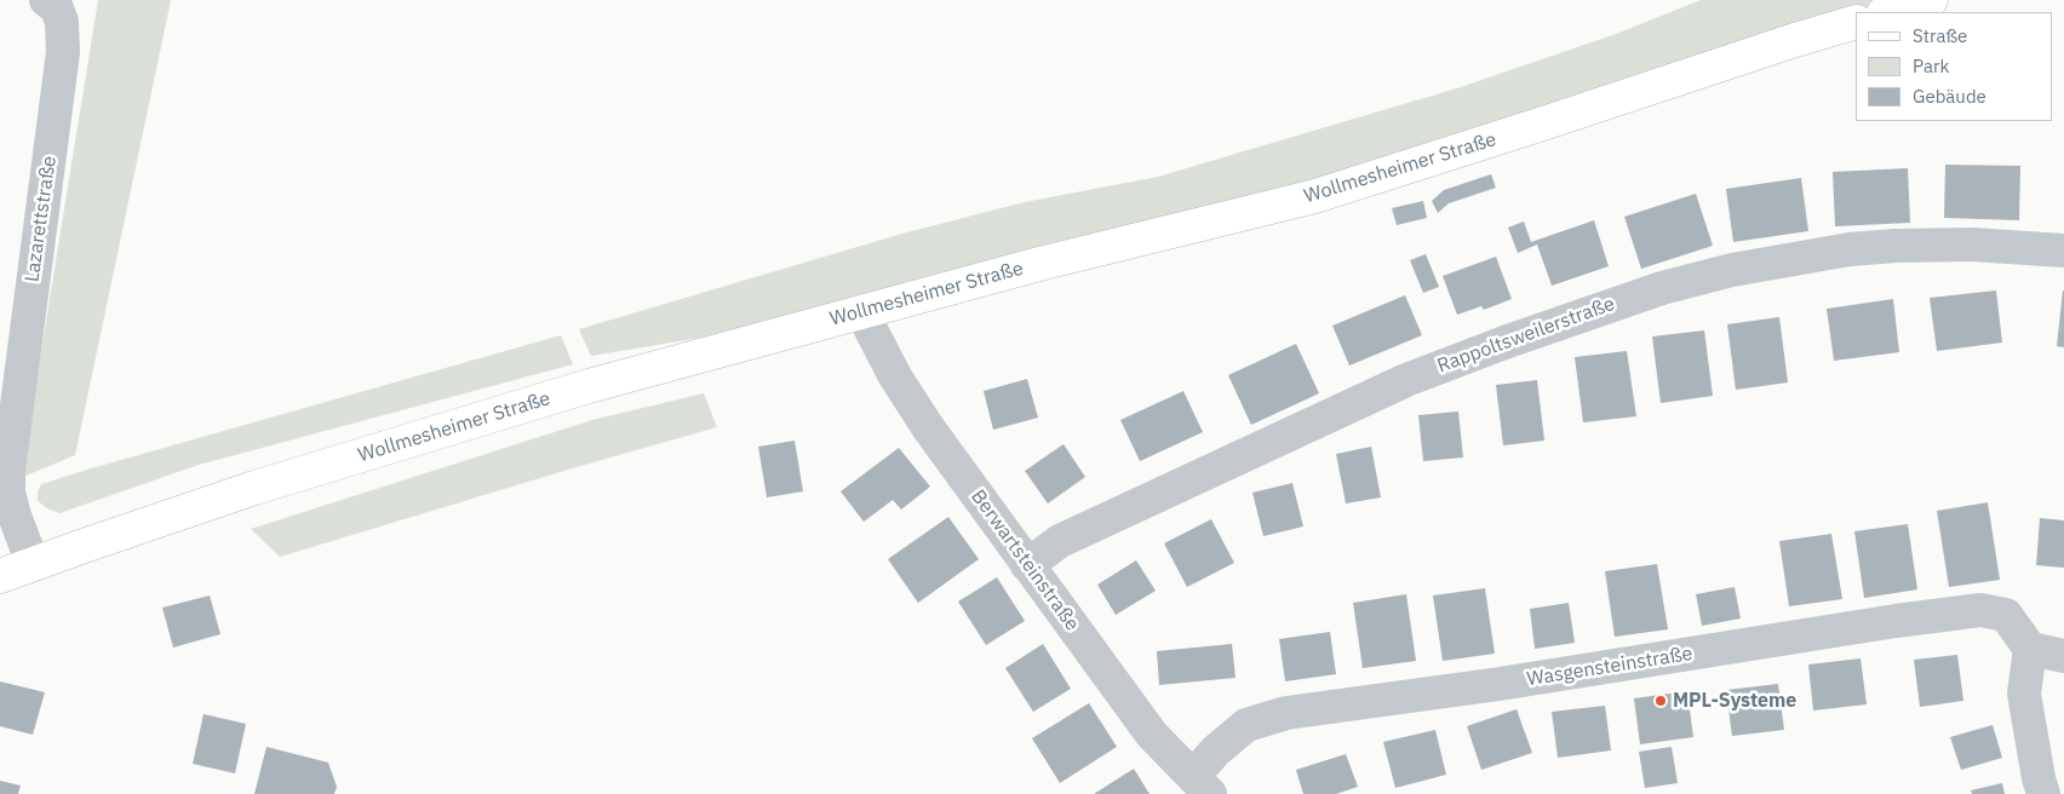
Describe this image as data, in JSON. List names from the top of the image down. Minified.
{"streets":{"main road":["Wollmesheimer Straße"],"street":["Lazarettstraße","Rappoltsweilerstraße","Berwartsteinstraße","Wasgensteinstraße"]},"crossings":[["Wollmesheimer Straße","Lazarettstraße"],["Wollmesheimer Straße","Berwartsteinstraße"],["Rappoltsweilerstraße","Berwartsteinstraße"],["Berwartsteinstraße","Wasgensteinstraße"]],"places":["MPL-Systeme"],"legend":["Straße","Park","Gebäude"]}
